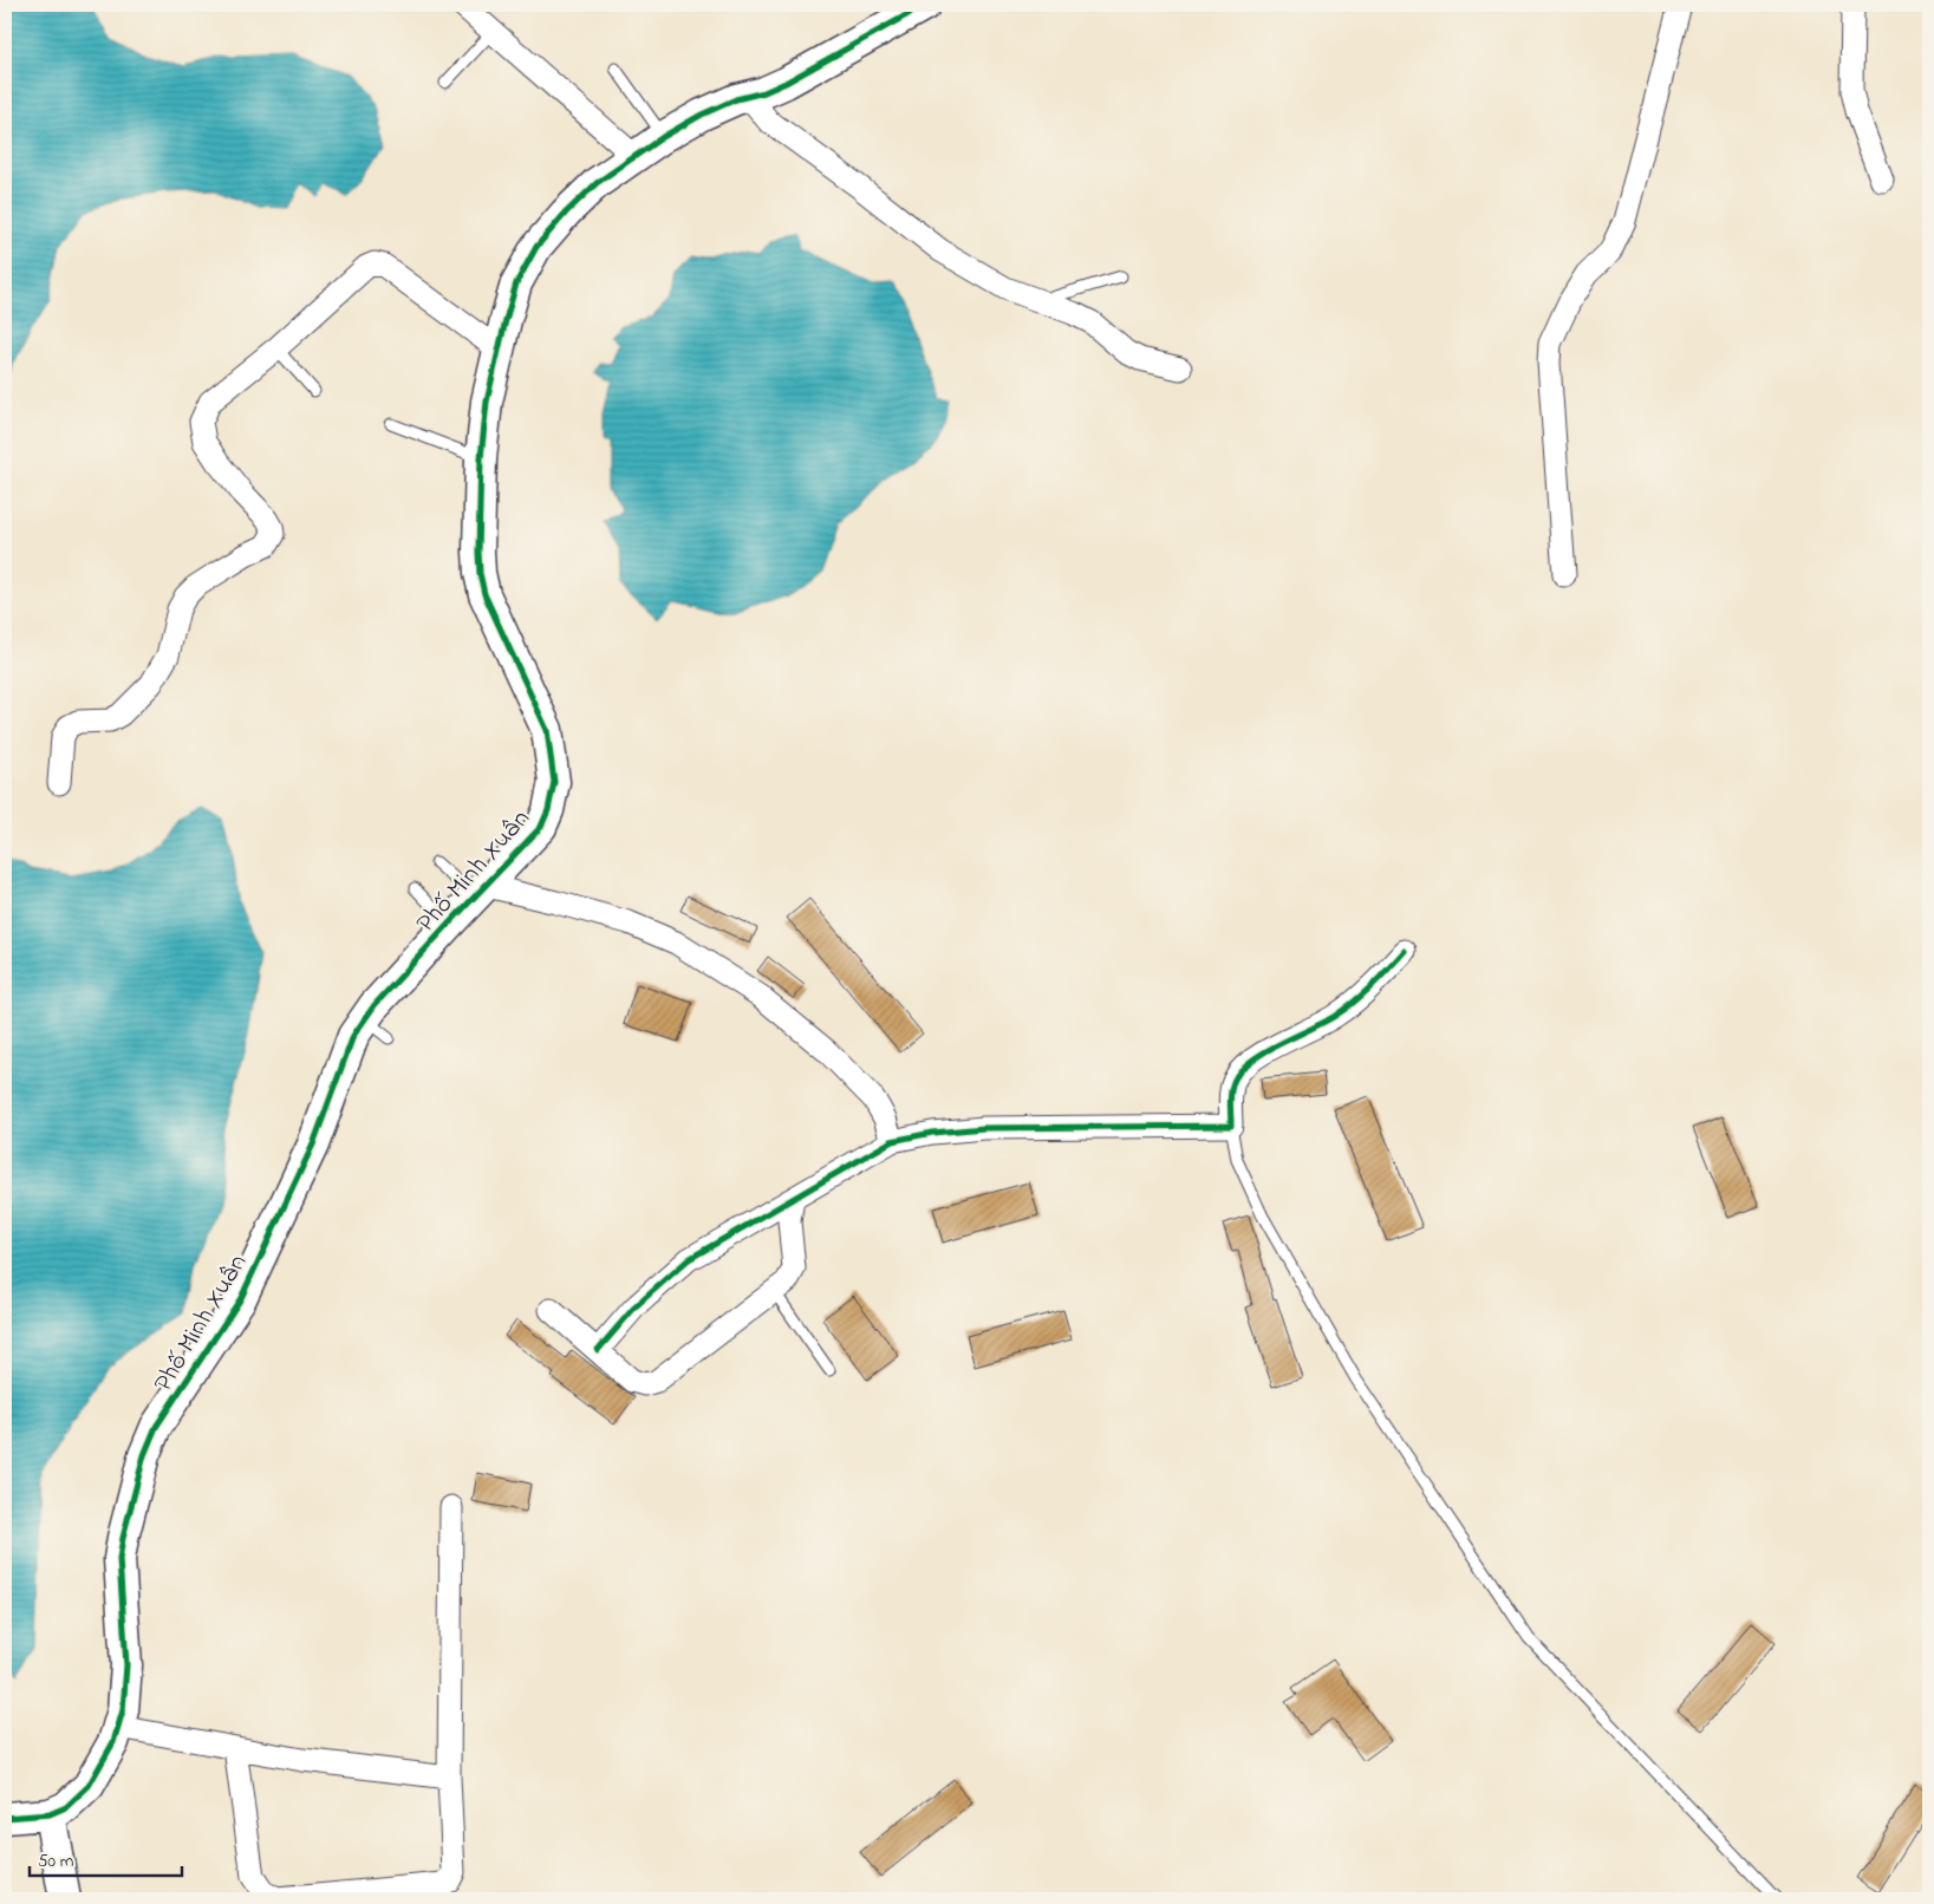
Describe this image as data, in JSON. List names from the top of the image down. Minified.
{"streets":{"street":["Phố Minh Xuân"]},"scale_bar":"50 m"}
